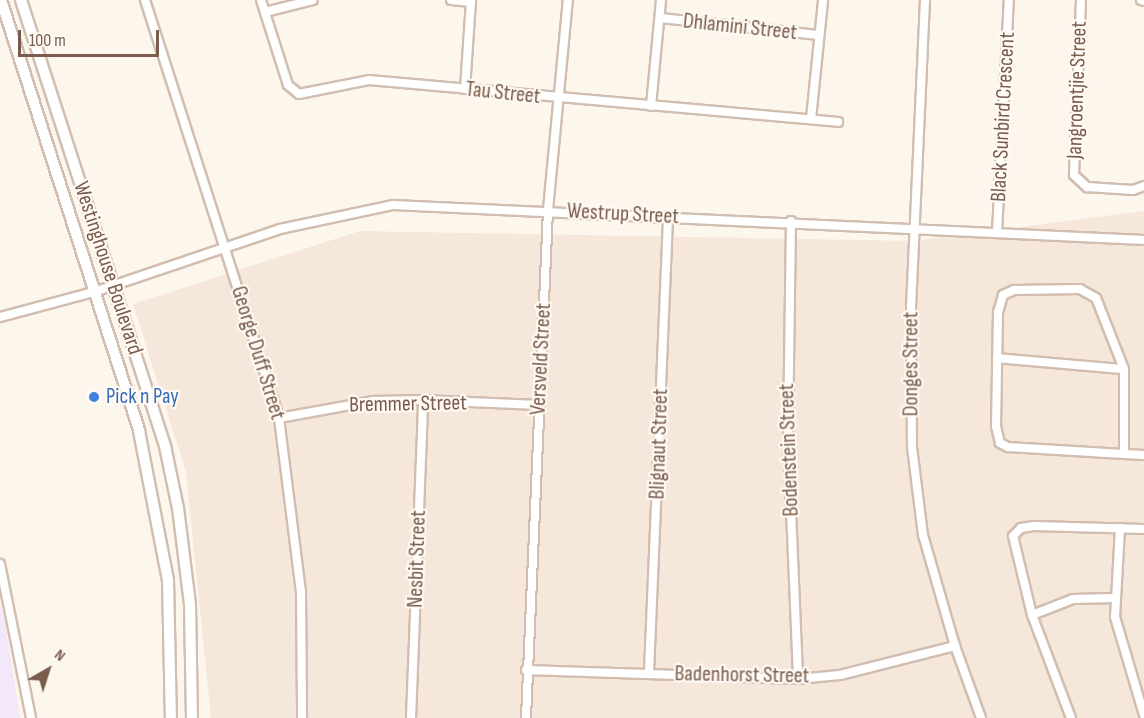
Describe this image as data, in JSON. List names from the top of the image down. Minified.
{"streets":{"street":["Dhlamini Street","Jangroentjie Street","Tau Street","Black Sunbird Crescent","Westrup Street","Westinghouse Boulevard","George Duff Street","Versveld Street","Donges Street","Bremmer Street","Blignaut Street","Bodenstein Street","Nesbit Street","Badenhorst Street"]},"crossings":[["Tau Street","Versveld Street"],["Black Sunbird Crescent","Westrup Street"],["Westrup Street","Westinghouse Boulevard"],["Westrup Street","George Duff Street"],["Westrup Street","Versveld Street"],["Westrup Street","Donges Street"],["Westrup Street","Blignaut Street"],["Westrup Street","Bodenstein Street"],["George Duff Street","Bremmer Street"],["Versveld Street","Bremmer Street"],["Versveld Street","Badenhorst Street"],["Donges Street","Badenhorst Street"],["Bremmer Street","Nesbit Street"],["Blignaut Street","Badenhorst Street"],["Bodenstein Street","Badenhorst Street"]],"places":["Pick n Pay"],"scale_bar":"100 m","north":"top right"}
